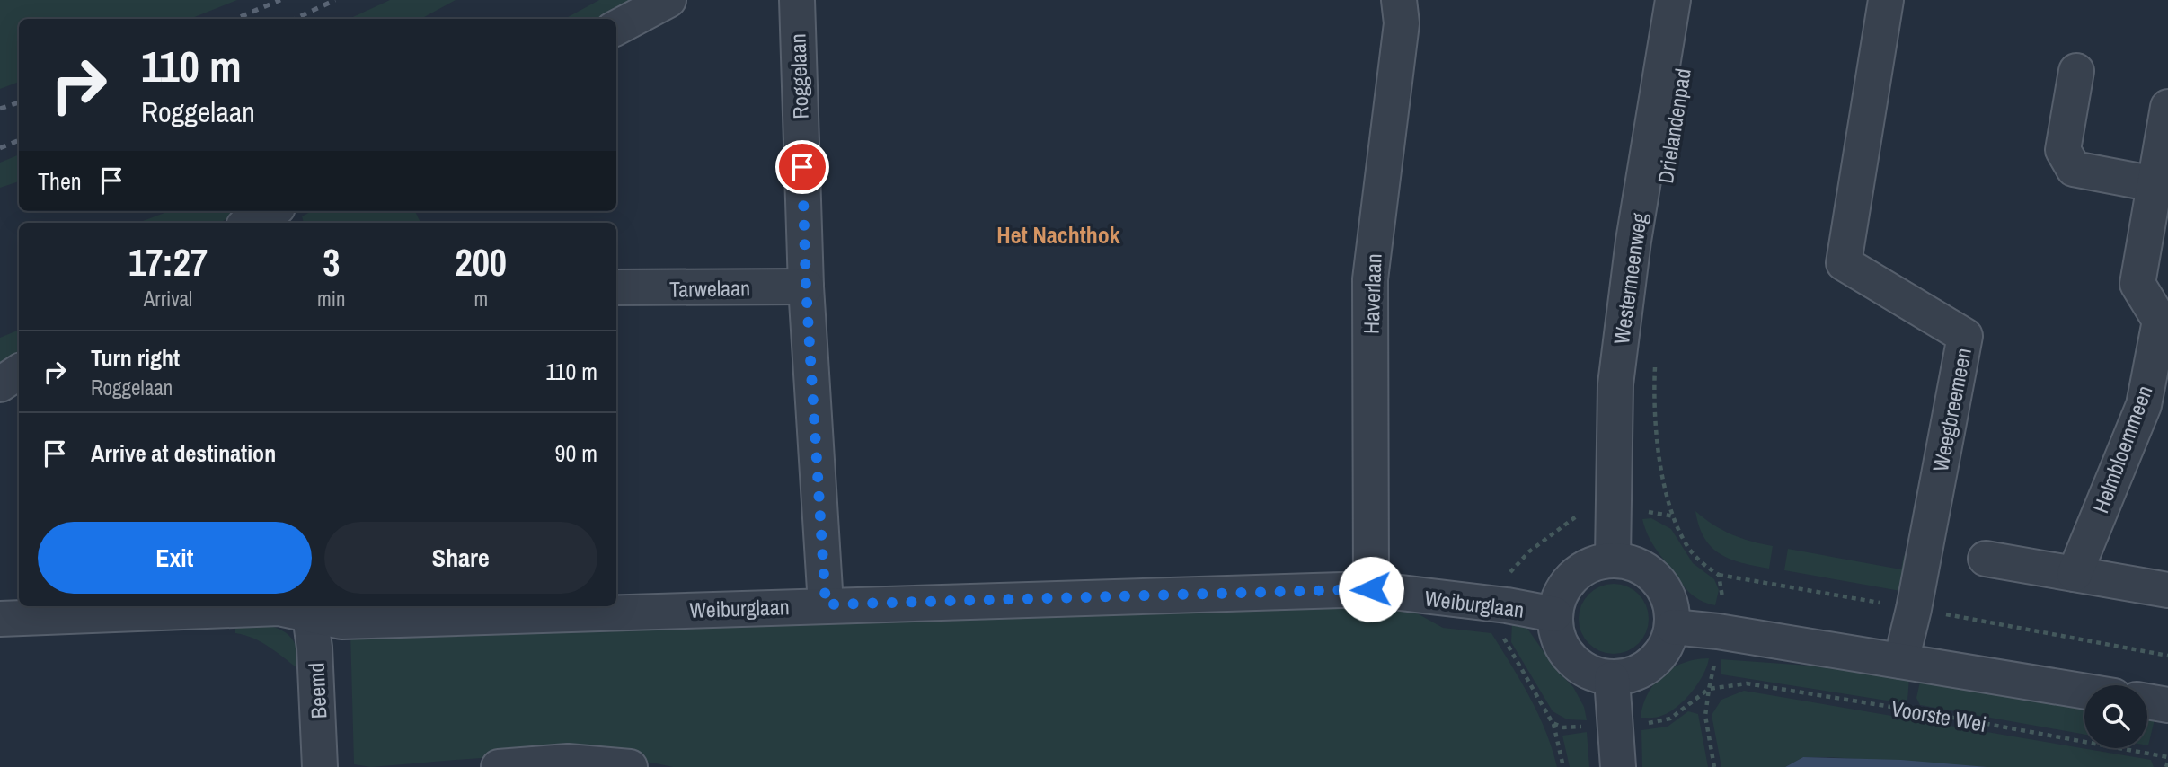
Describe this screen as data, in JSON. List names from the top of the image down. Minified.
{"streets":{"street":["Roggelaan","Westermeenweg","Tarwelaan","Haverlaan","Weegbreemeen","Helmbloemmeen","Weiburglaan","Beemd"],"path":["Voorste Wei"]},"crossings":[["Roggelaan","Tarwelaan"],["Roggelaan","Weiburglaan"],["Westermeenweg","Weiburglaan"],["Haverlaan","Weiburglaan"],["Weiburglaan","Beemd"]],"districts":["Het Nachthok"],"page":{"turn":["110 m","Roggelaan"],"then":"Then","eta":["17:27","Arrival","3","min","200","m"],"list":[{"name":"Turn right","note":"Roggelaan","value":"110 m"},{"name":"Arrive at destination","value":"90 m"}],"buttons":["Exit","Share"]}}
